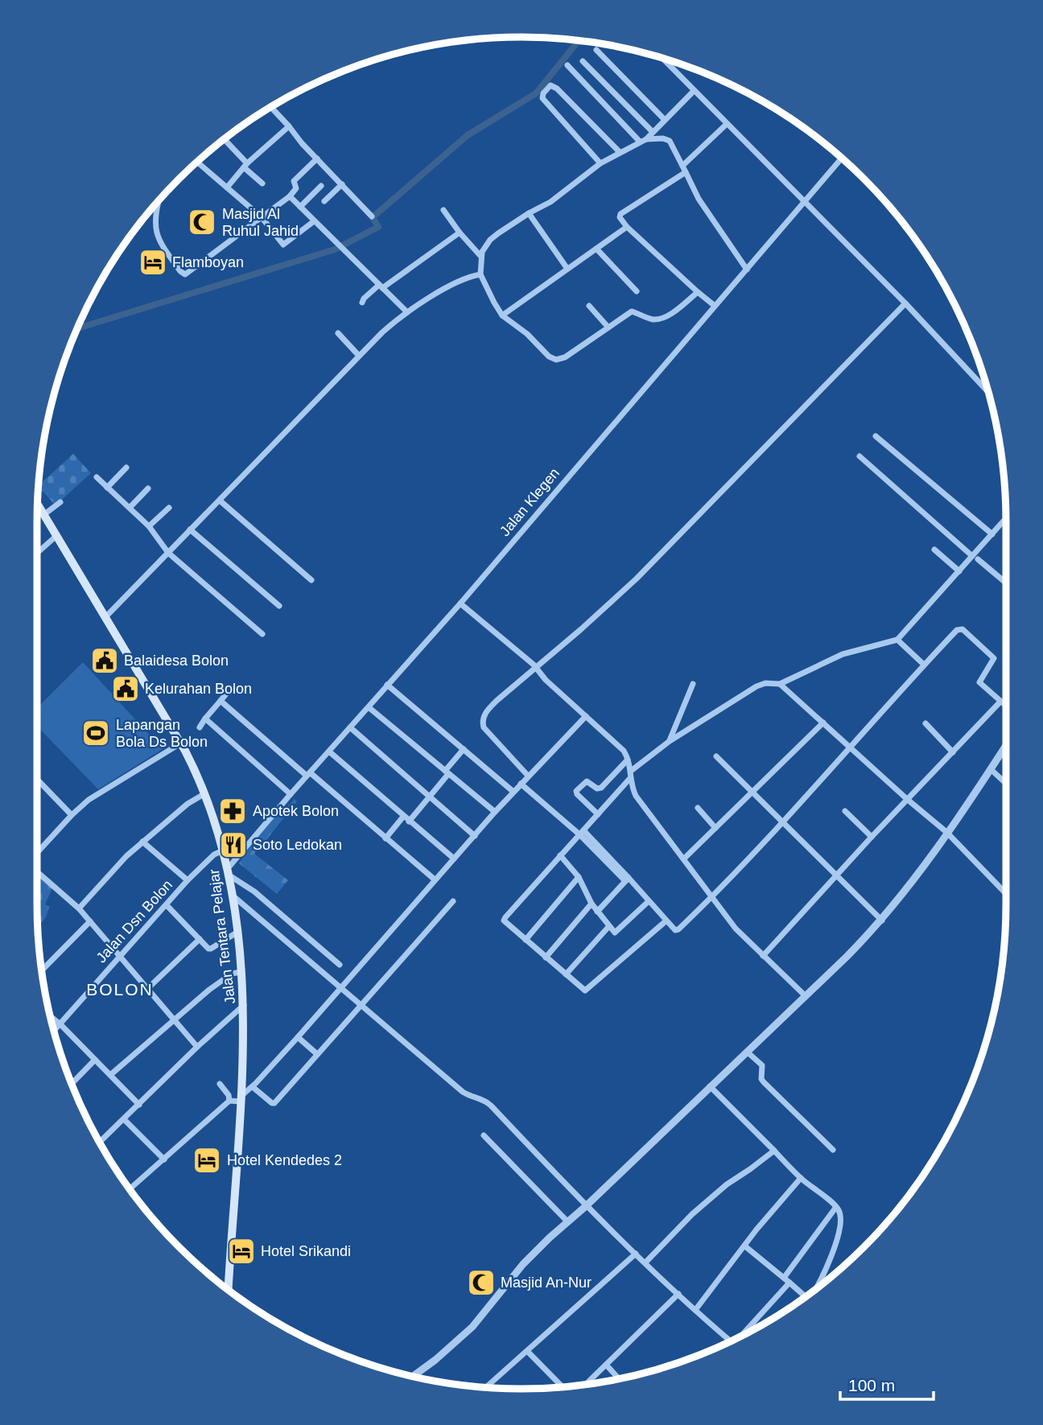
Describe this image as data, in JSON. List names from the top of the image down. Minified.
{"streets":{"main road":["Jalan Tentara Pelajar"],"street":["Jalan Klegen","Jalan Dsn Bolon"]},"crossings":[["Jalan Klegen","Jalan Tentara Pelajar"],["Jalan Dsn Bolon","Jalan Tentara Pelajar"]],"districts":["BOLON"],"places":{"mosque":["Masjid Al Ruhul Jahid","Masjid An-Nur"],"hotel":["Flamboyan","Hotel Kendedes 2","Hotel Srikandi"],"public building":["Balaidesa Bolon","Kelurahan Bolon"],"sports":["Lapangan Bola Ds Bolon"],"pharmacy":["Apotek Bolon"],"restaurant":["Soto Ledokan"]},"scale_bar":"100 m"}
